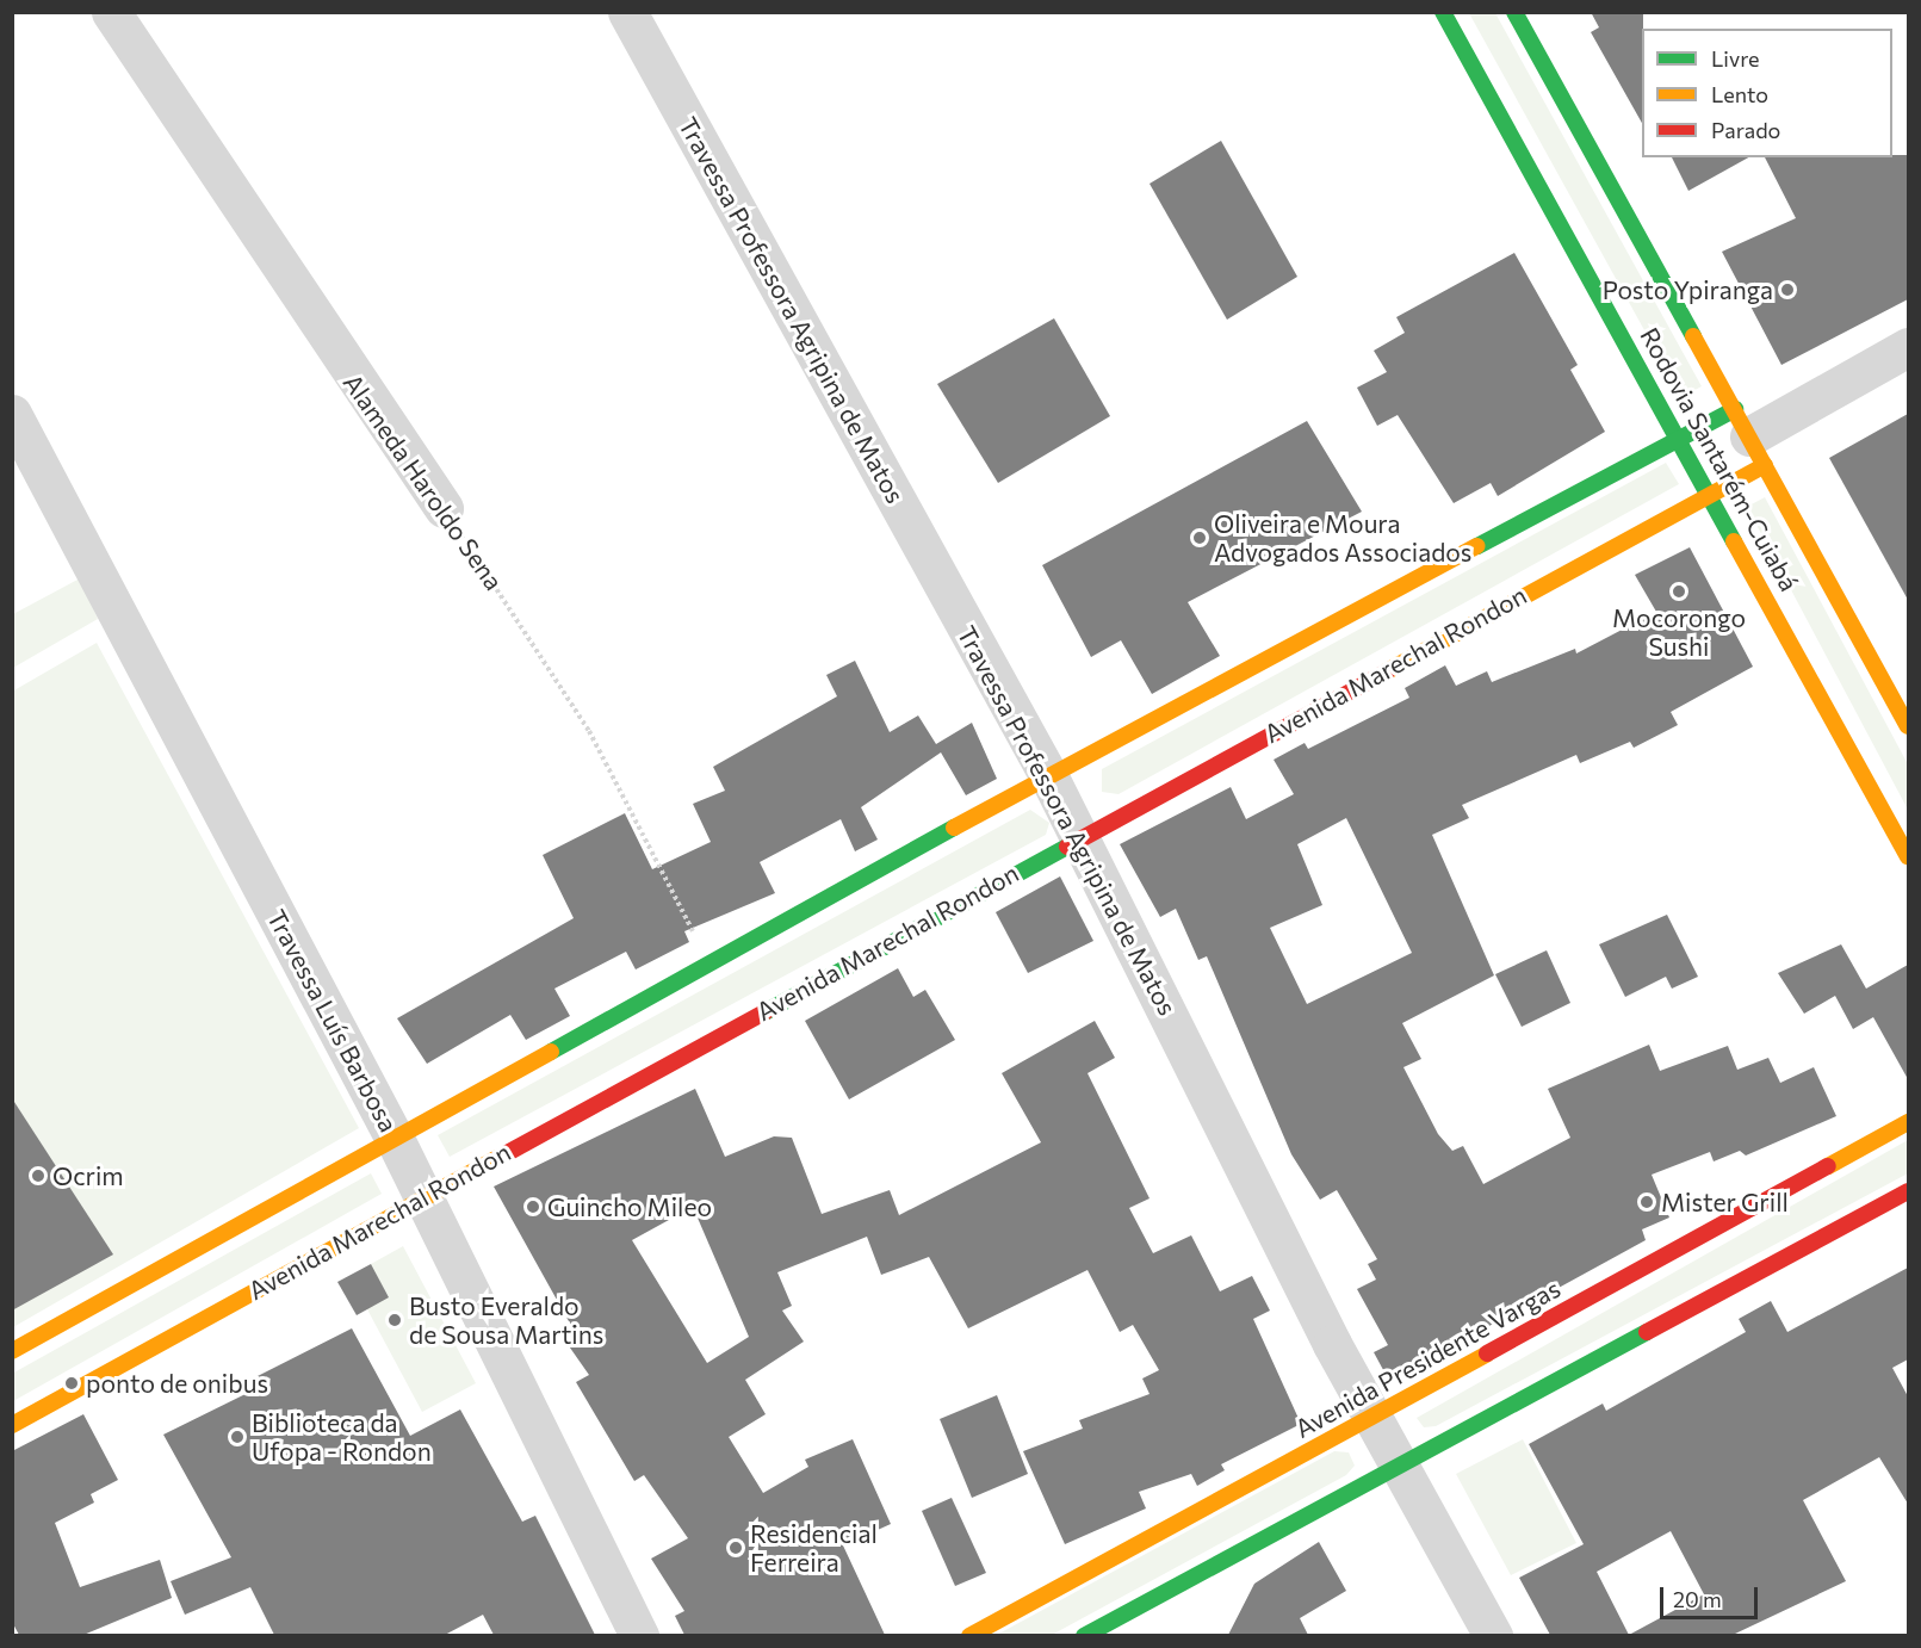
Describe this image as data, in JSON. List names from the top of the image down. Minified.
{"streets":{"main road":["Rodovia Santarém-Cuiabá","Avenida Marechal Rondon","Avenida Presidente Vargas"],"street":["Travessa Professora Agripina de Matos","Alameda Haroldo Sena","Travessa Luís Barbosa"]},"crossings":[["Travessa Professora Agripina de Matos","Avenida Marechal Rondon"],["Travessa Professora Agripina de Matos","Avenida Presidente Vargas"],["Rodovia Santarém-Cuiabá","Avenida Marechal Rondon"],["Alameda Haroldo Sena","Avenida Marechal Rondon"],["Avenida Marechal Rondon","Travessa Luís Barbosa"]],"places":["Posto Ypiranga","Oliveira e Moura Advogados Associados","Mocorongo Sushi","Ocrim","Mister Grill","Guincho Mileo","Busto Everaldo de Sousa Martins","ponto de onibus","Biblioteca da Ufopa - Rondon","Residencial Ferreira"],"legend":["Livre","Lento","Parado"],"scale_bar":"20 m"}
